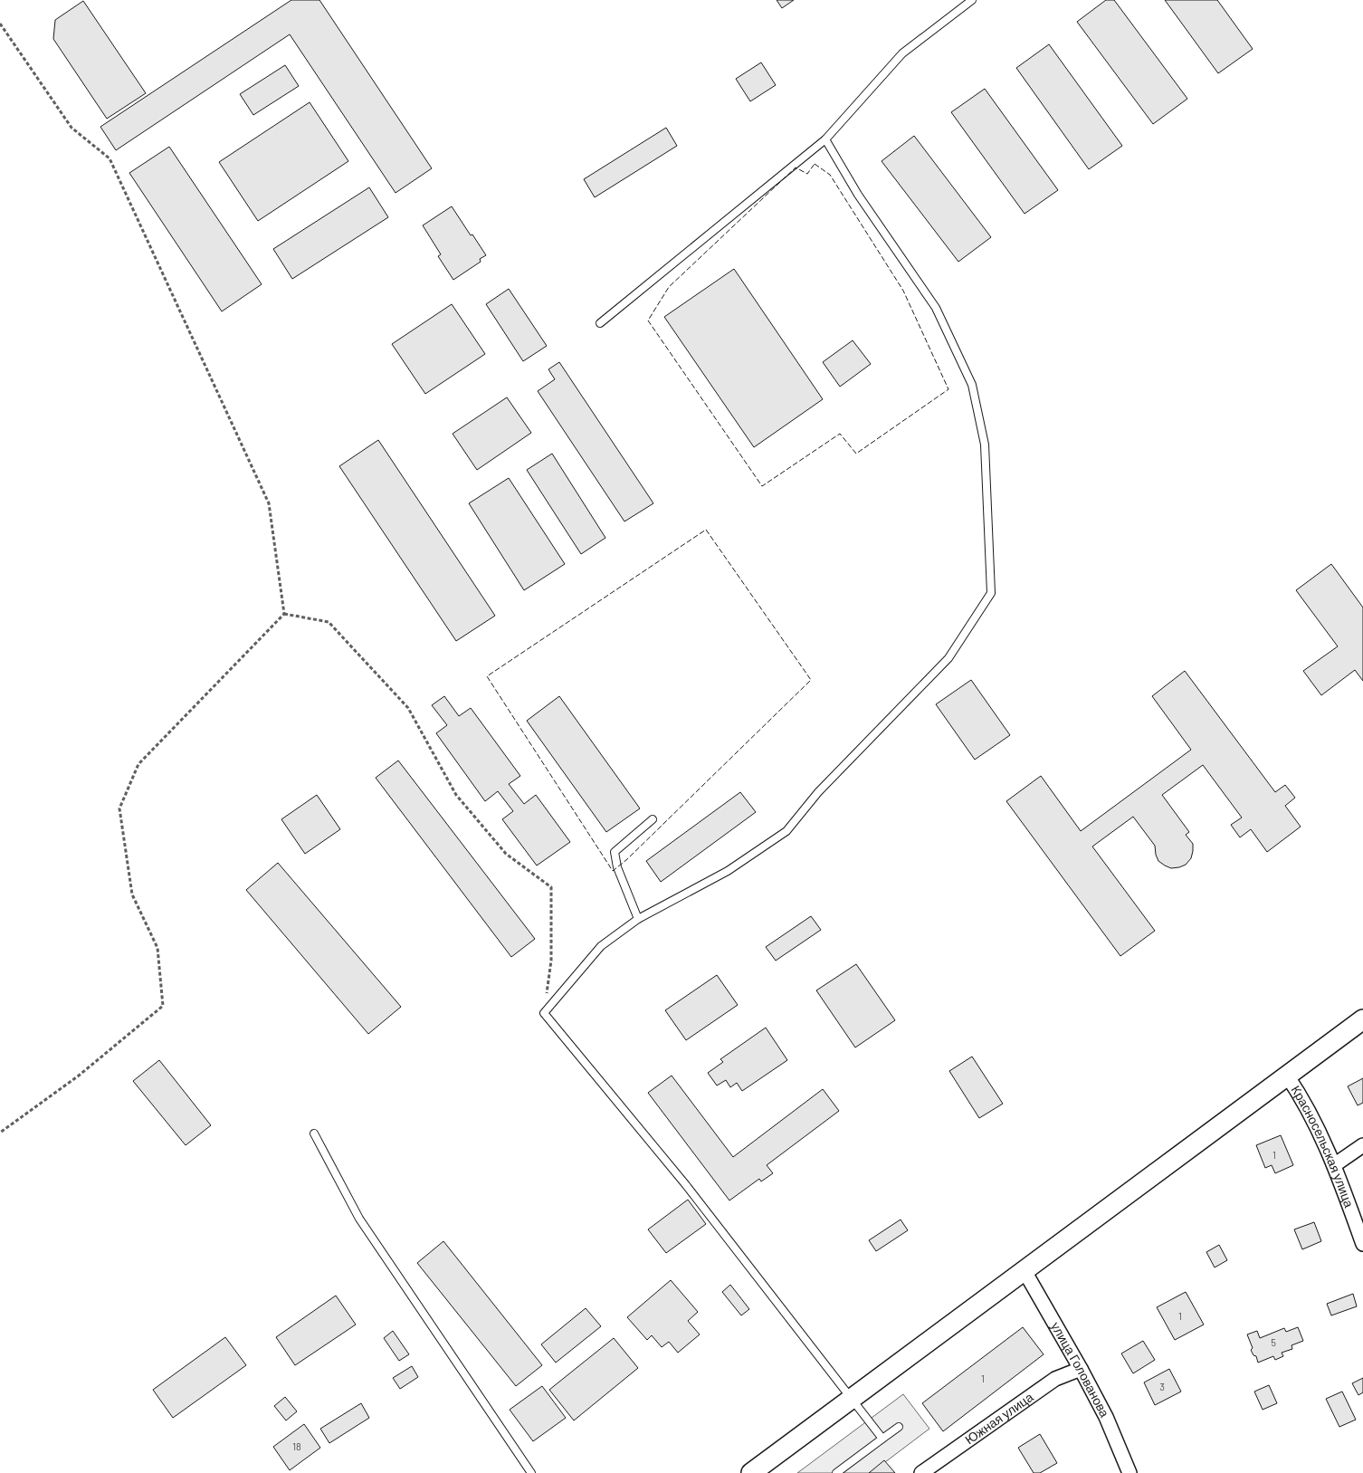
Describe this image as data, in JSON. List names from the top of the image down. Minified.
{"streets":{"street":["Красносельская улица","улица Голованова","Южная улица"]},"crossings":[["улица Голованова","Южная улица"]],"house_numbers":["1","1","5","1","3","18"]}
